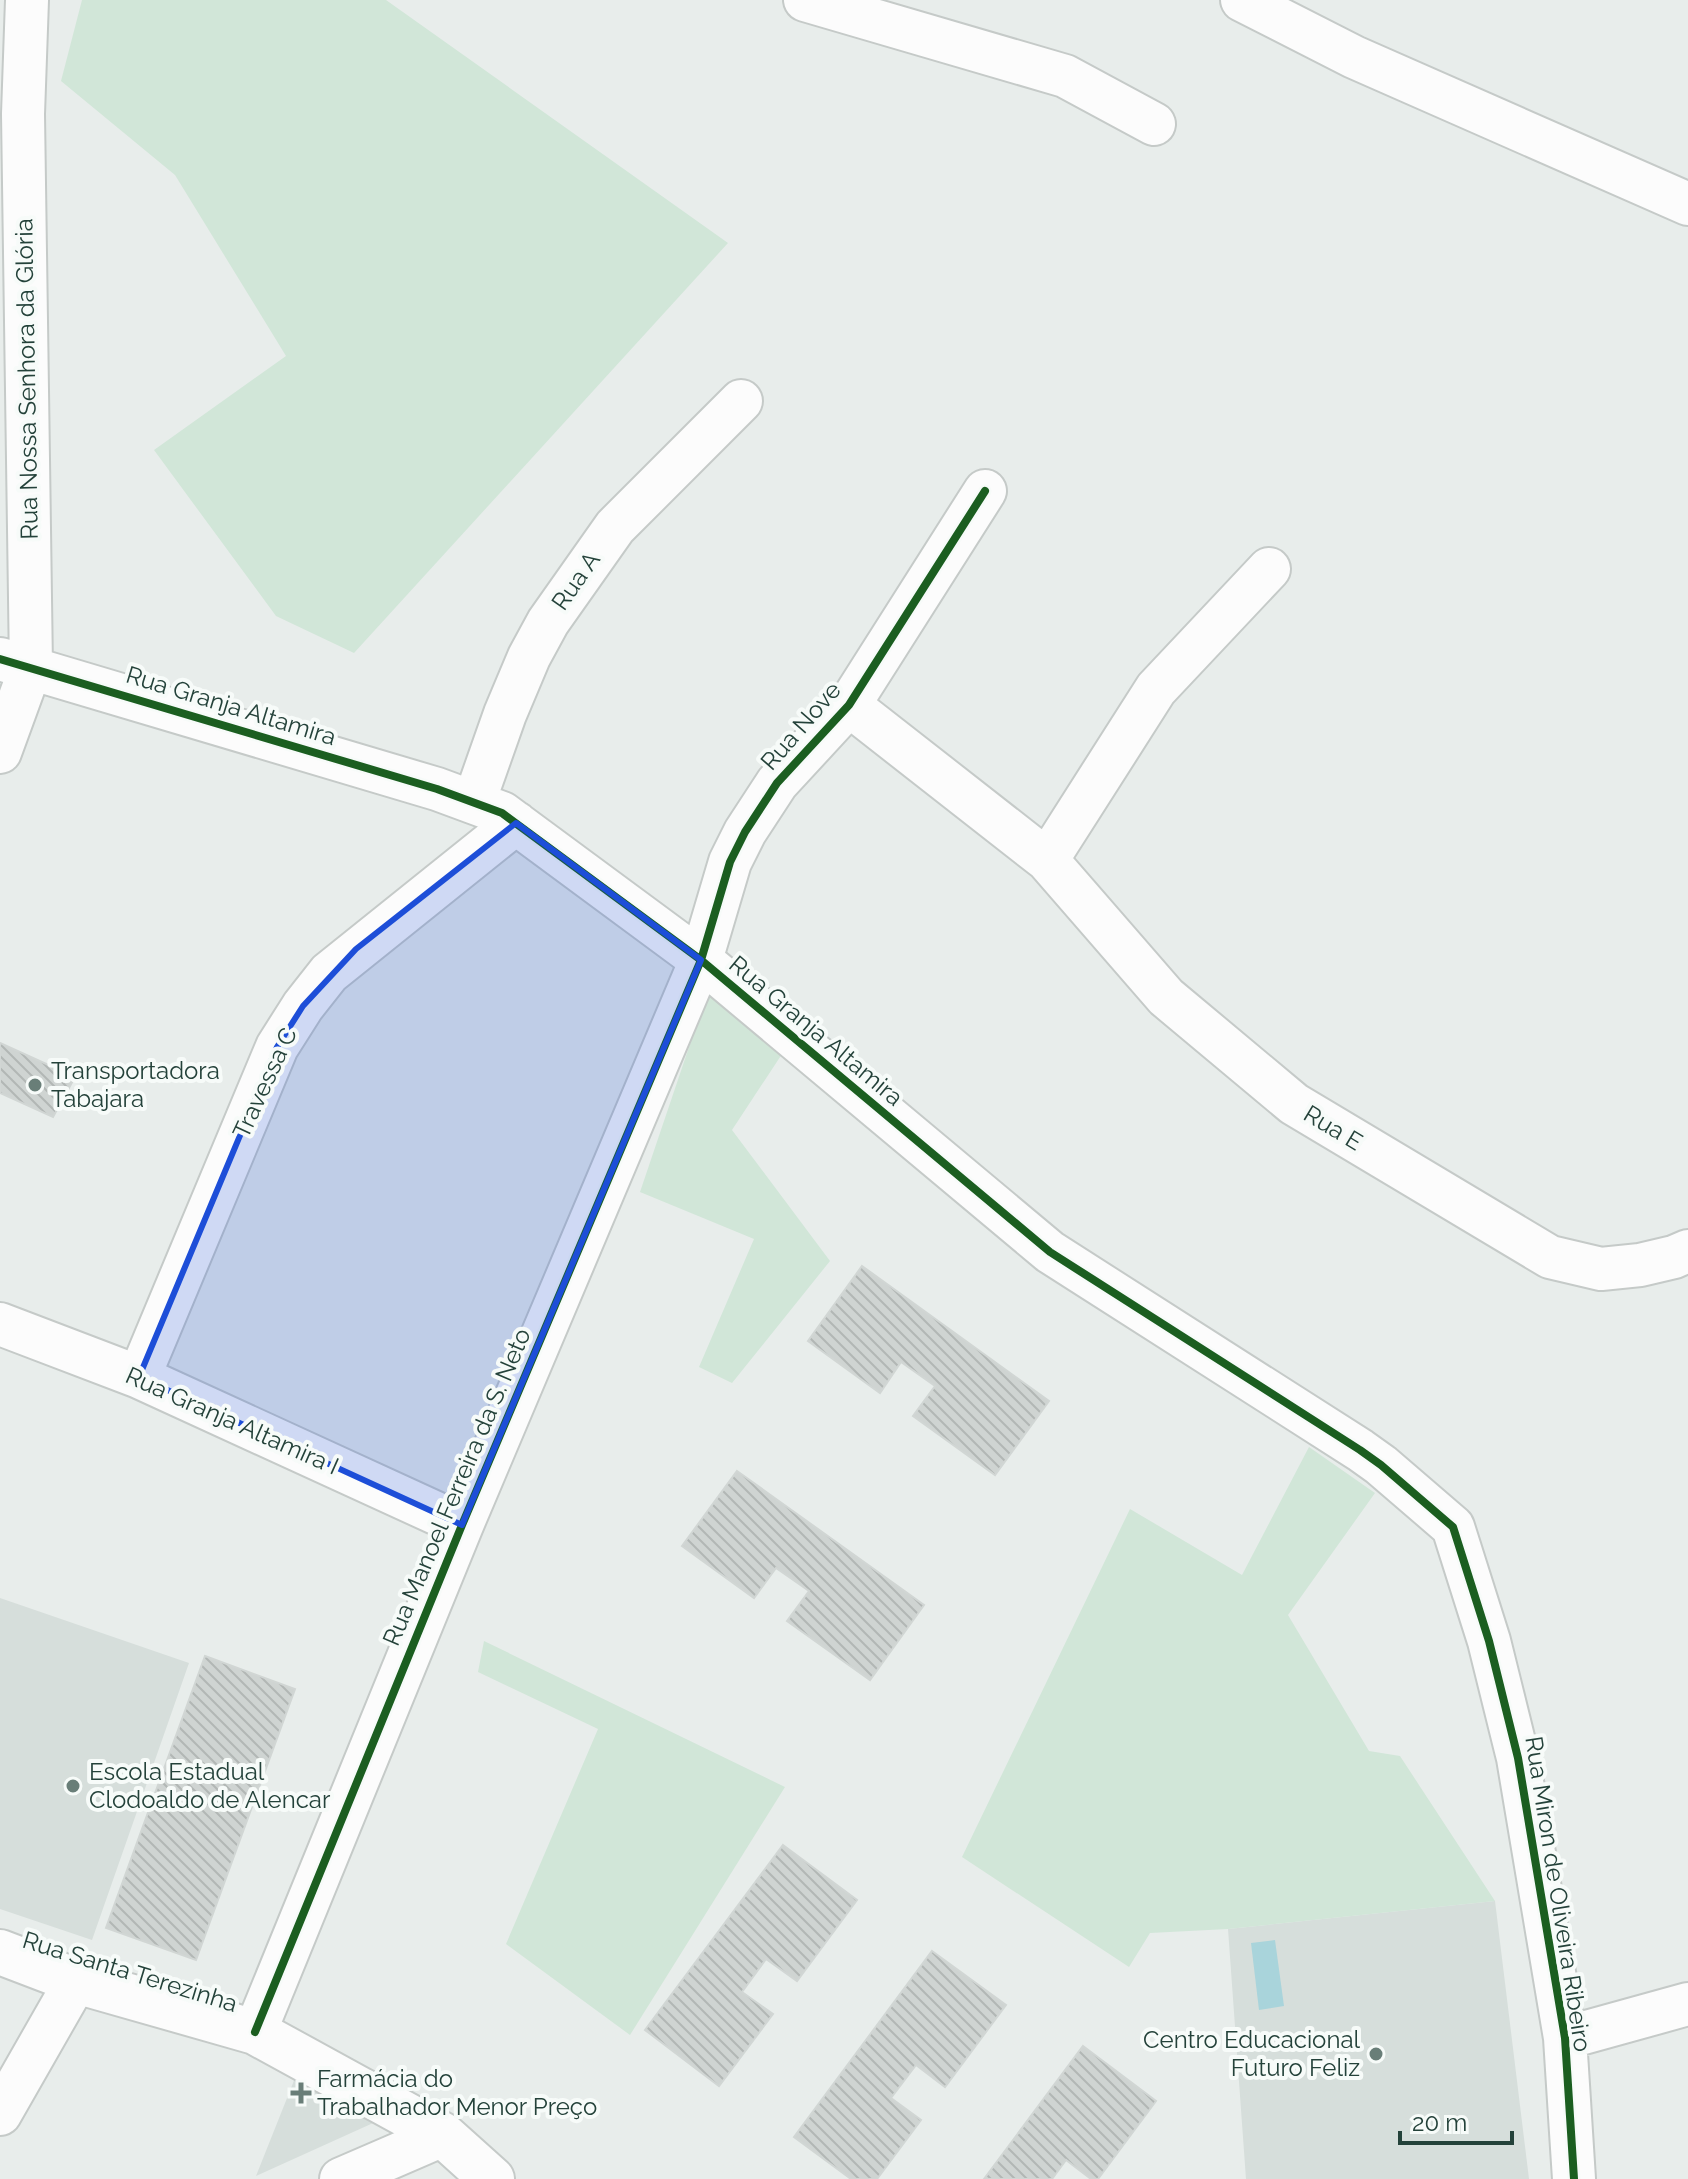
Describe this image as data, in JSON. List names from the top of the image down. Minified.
{"streets":{"street":["Rua Nossa Senhora da Glória","Rua A","Rua Granja Altamira","Rua Nove","Travessa C","Rua E","Rua Granja Altamira I","Rua Manoel Ferreira da S. Neto","Rua Miron de Oliveira Ribeiro","Rua Santa Terezinha"]},"crossings":[["Rua Nossa Senhora da Glória","Rua Granja Altamira"],["Rua A","Rua Granja Altamira"],["Rua Granja Altamira","Rua Nove"],["Rua Granja Altamira","Travessa C"],["Rua Granja Altamira","Rua Manoel Ferreira da S. Neto"],["Rua Granja Altamira","Rua Miron de Oliveira Ribeiro"],["Rua Nove","Rua E"],["Rua Nove","Rua Manoel Ferreira da S. Neto"],["Travessa C","Rua Granja Altamira I"],["Rua Granja Altamira I","Rua Manoel Ferreira da S. Neto"],["Rua Manoel Ferreira da S. Neto","Rua Santa Terezinha"]],"places":{"other":["Transportadora Tabajara","Escola Estadual Clodoaldo de Alencar","Centro Educacional Futuro Feliz"],"health":["Farmácia do Trabalhador Menor Preço"]},"scale_bar":"20 m"}
